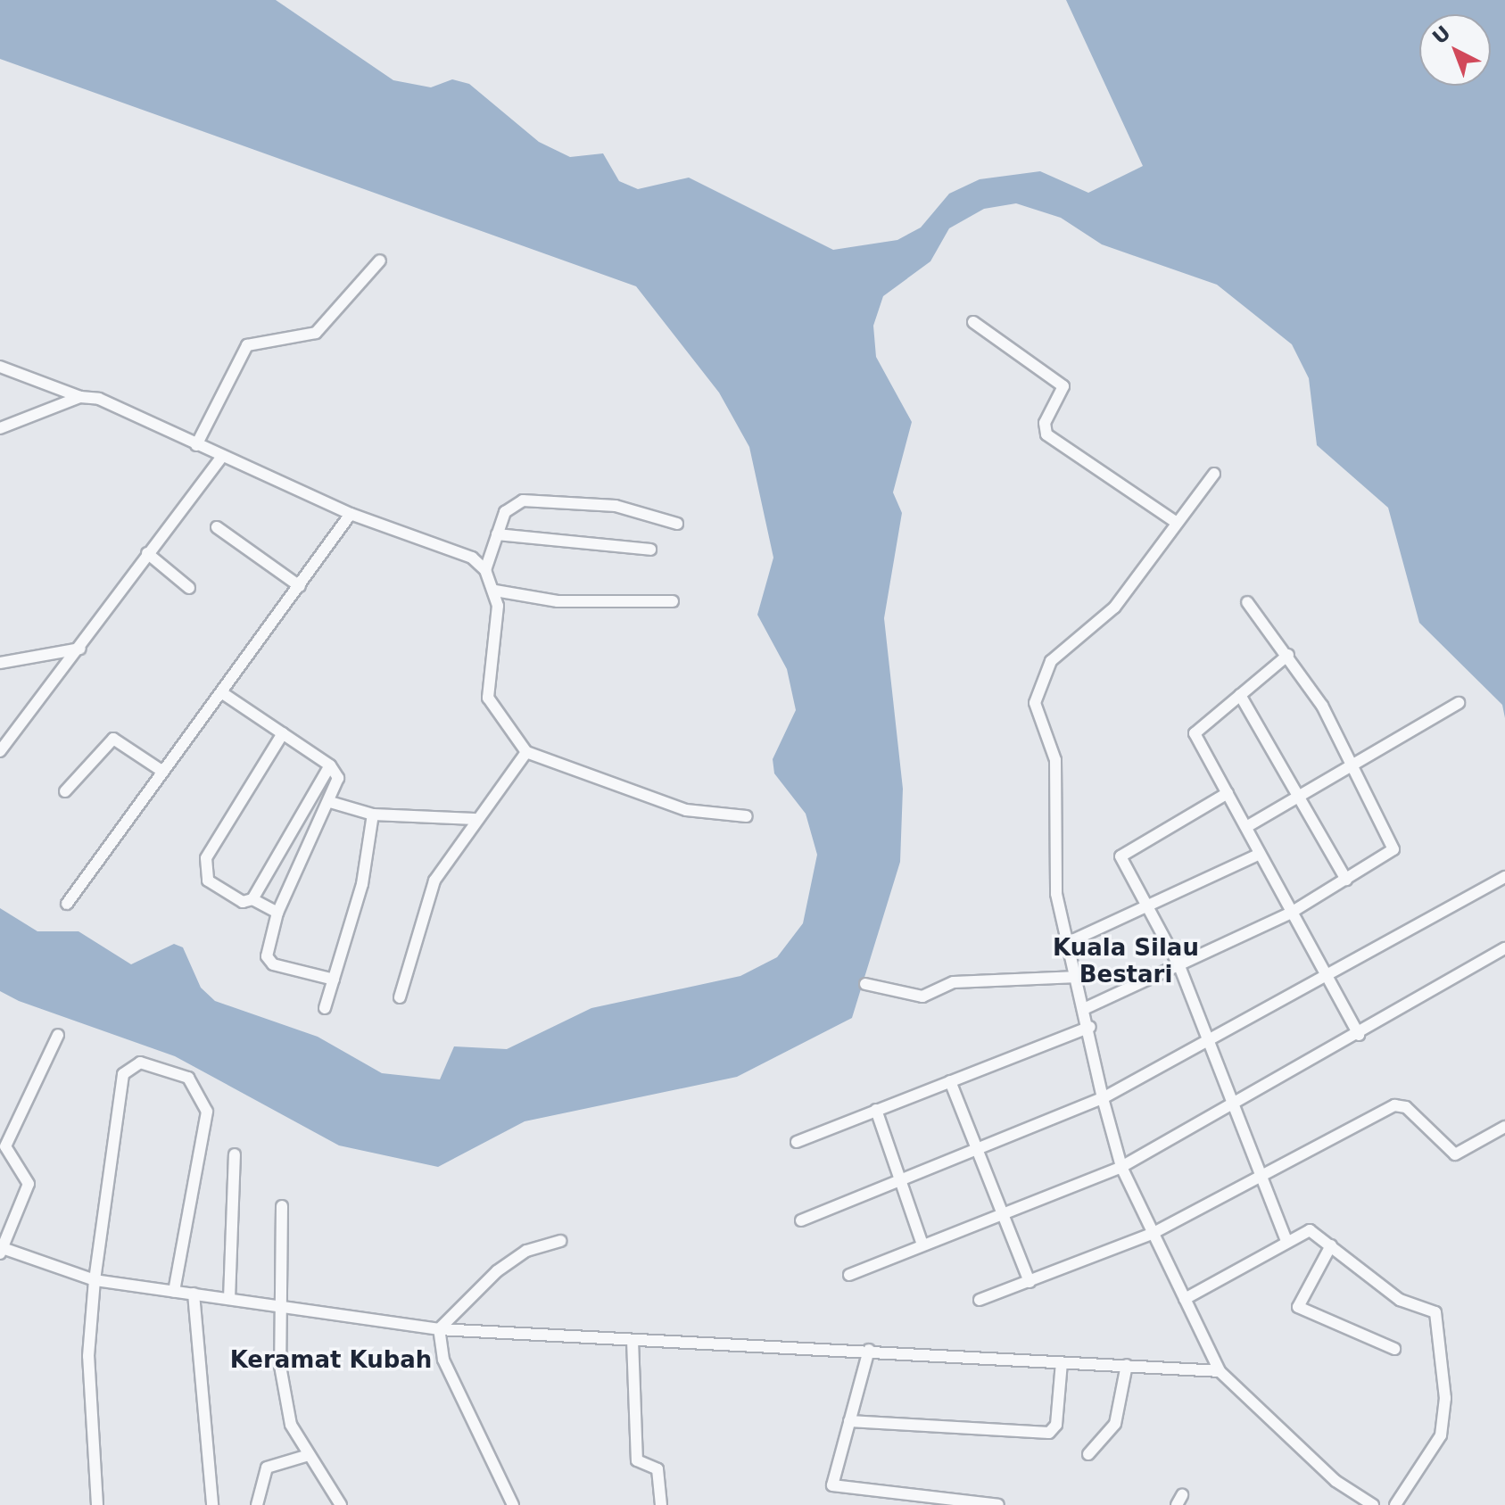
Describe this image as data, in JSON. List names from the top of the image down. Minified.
{"districts":["Kuala Silau Bestari","Keramat Kubah"],"north":"top left"}
